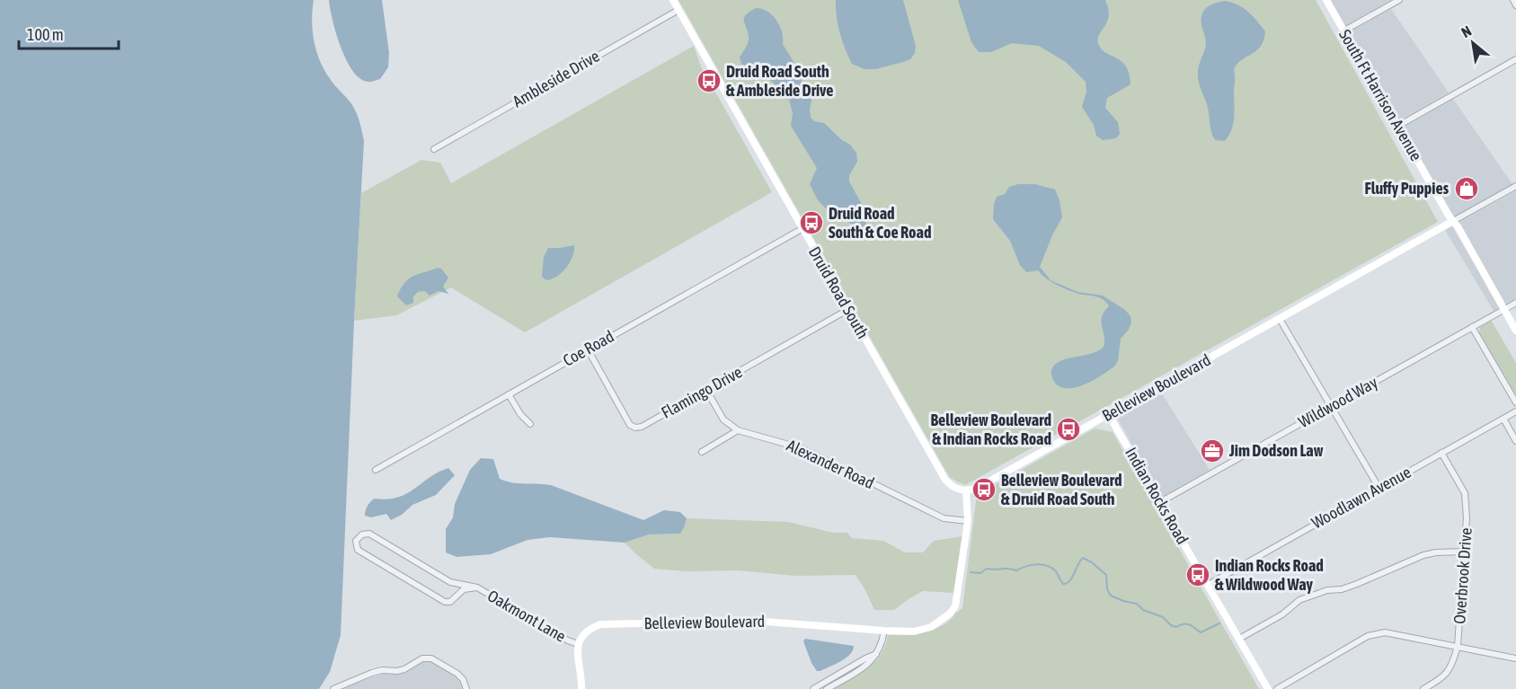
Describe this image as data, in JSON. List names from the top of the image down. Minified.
{"streets":{"street":["Ambleside Drive","South Ft Harrison Avenue","Druid Road South","Coe Road","Belleview Boulevard","Flamingo Drive","Wildwood Way","Alexander Road","Indian Rocks Road","Woodlawn Avenue","Overbrook Drive","Oakmont Lane"]},"crossings":[["Ambleside Drive","Druid Road South"],["South Ft Harrison Avenue","Belleview Boulevard"],["South Ft Harrison Avenue","Wildwood Way"],["Druid Road South","Coe Road"],["Druid Road South","Belleview Boulevard"],["Druid Road South","Flamingo Drive"],["Coe Road","Flamingo Drive"],["Belleview Boulevard","Alexander Road"],["Belleview Boulevard","Indian Rocks Road"],["Belleview Boulevard","Oakmont Lane"],["Flamingo Drive","Alexander Road"],["Wildwood Way","Indian Rocks Road"],["Indian Rocks Road","Woodlawn Avenue"],["Woodlawn Avenue","Overbrook Drive"]],"places":{"bus stop":["Druid Road South & Ambleside Drive","Druid Road South & Coe Road","Belleview Boulevard & Indian Rocks Road","Belleview Boulevard & Druid Road South","Indian Rocks Road & Wildwood Way"],"shop":["Fluffy Puppies"],"office":["Jim Dodson Law"]},"scale_bar":"100 m","north":"top left"}
